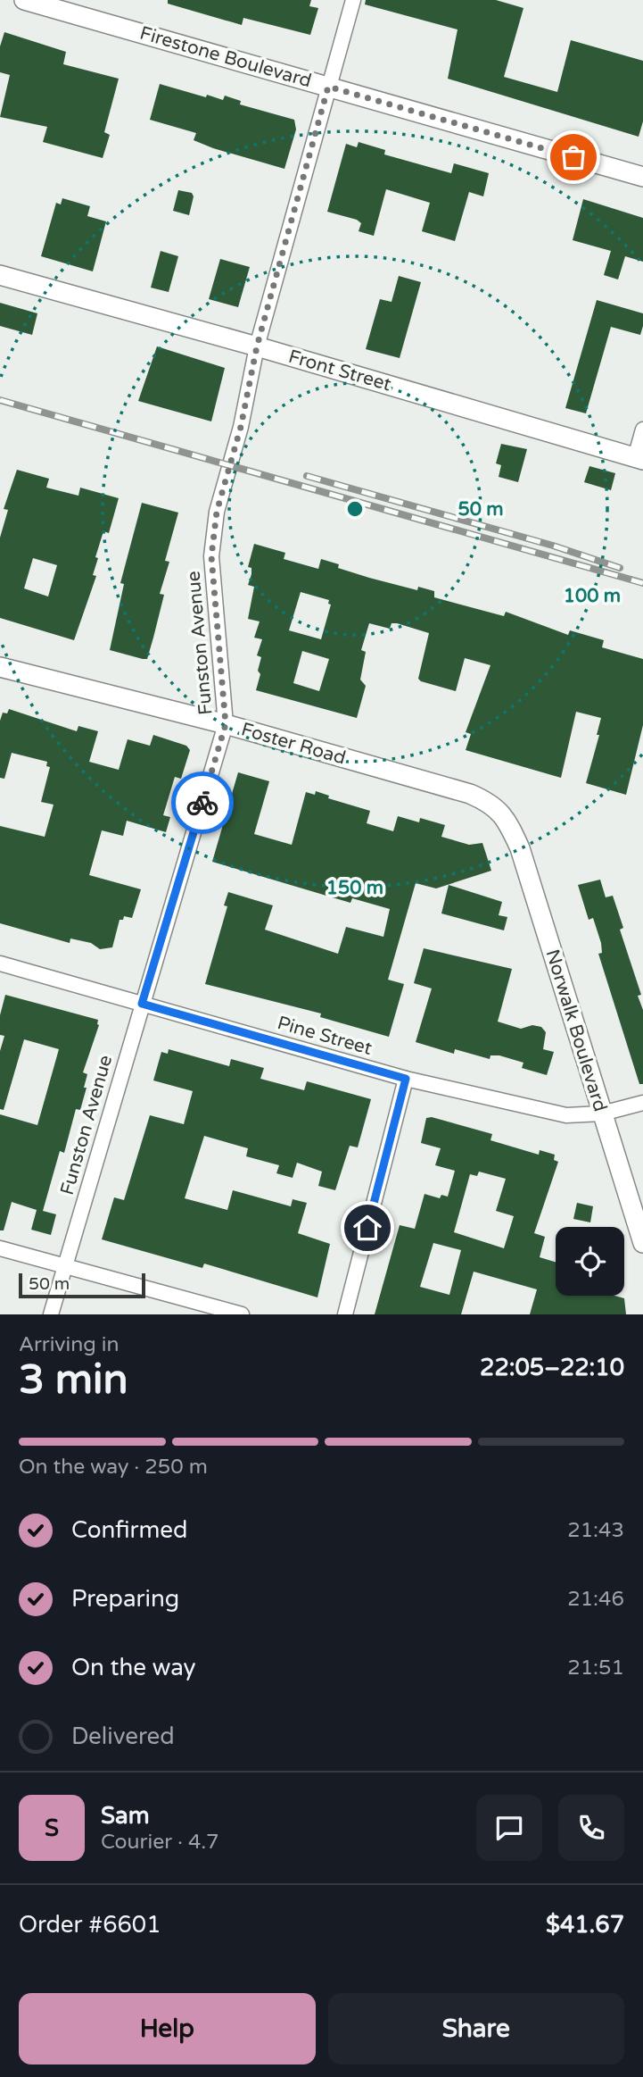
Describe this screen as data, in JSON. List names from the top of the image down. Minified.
{"streets":{"street":["Firestone Boulevard","Front Street","Funston Avenue","Foster Road","Norwalk Boulevard","Pine Street"]},"crossings":[["Firestone Boulevard","Funston Avenue"],["Front Street","Funston Avenue"],["Funston Avenue","Foster Road"],["Funston Avenue","Pine Street"],["Foster Road","Norwalk Boulevard"],["Norwalk Boulevard","Pine Street"]],"scale_bar":"50 m","page":{"scale":"50 m","heading":["3 min","Arriving in","22:05–22:10"],"panel":["Sam","Courier · 4.7","Order #6601","$41.67"],"bar":"On the way · 250 m","list":[["Confirmed","21:43"],["Preparing","21:46"],["On the way","21:51"],"Delivered"],"round":"S","buttons":["Help","Share"]},"rings":["50 m","100 m","150 m"]}
